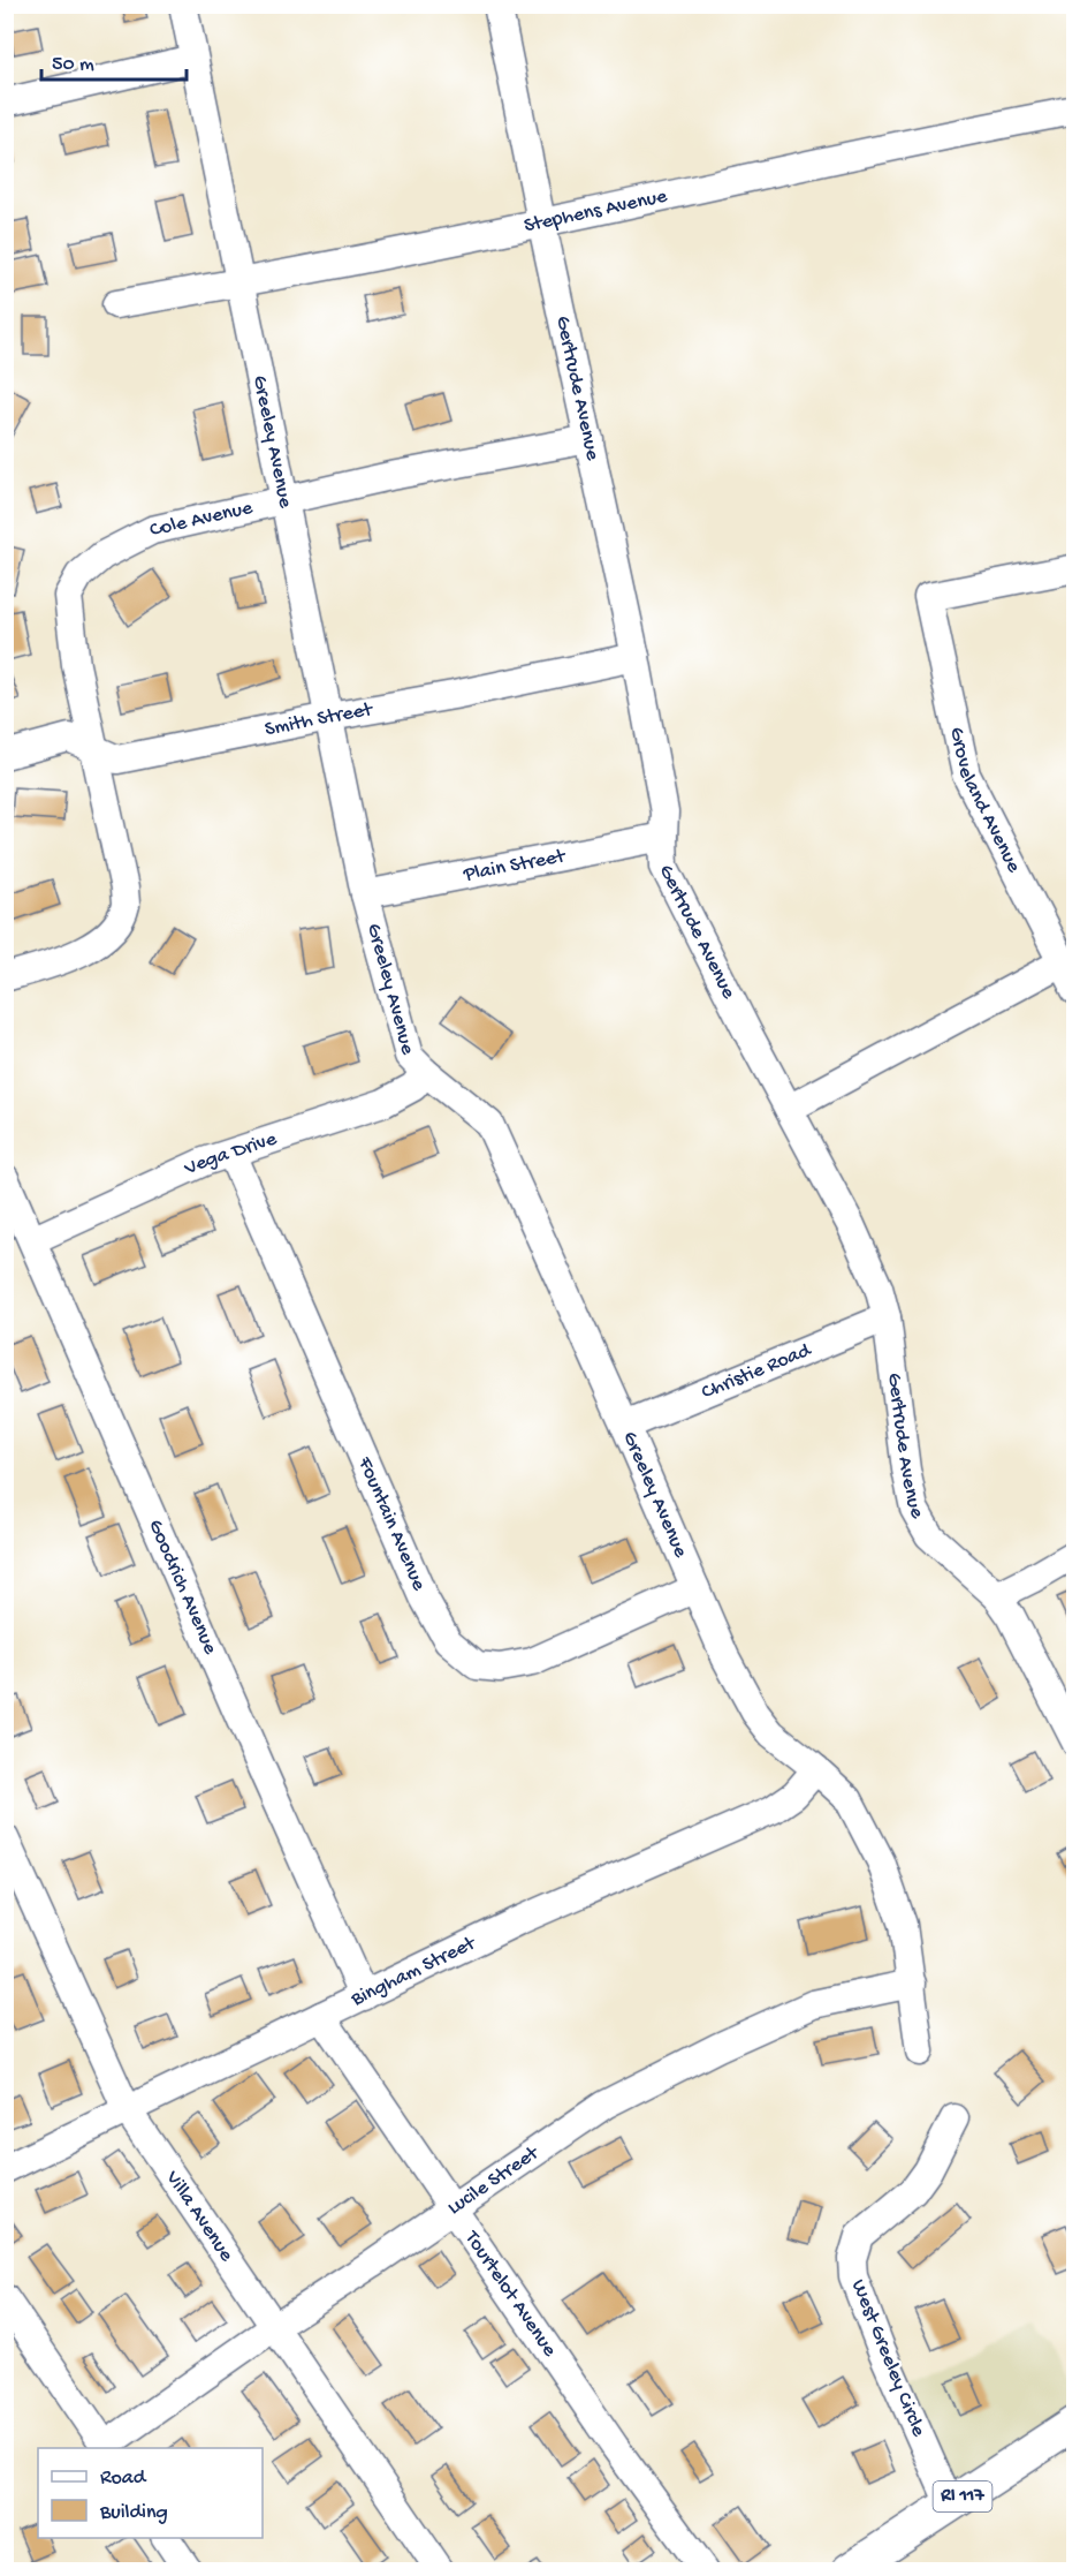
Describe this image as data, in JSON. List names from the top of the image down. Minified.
{"streets":{"main road":["RI 117"],"street":["Stephens Avenue","Gertrude Avenue","Greeley Avenue","Cole Avenue","Smith Street","Groveland Avenue","Plain Street","Vega Drive","Christie Road","Fountain Avenue","Goodrich Avenue","Bingham Street","Lucile Street","Villa Avenue","Tourtelot Avenue","West Greeley Circle"]},"crossings":[["Stephens Avenue","Gertrude Avenue"],["Stephens Avenue","Greeley Avenue"],["Gertrude Avenue","Cole Avenue"],["Gertrude Avenue","Smith Street"],["Gertrude Avenue","Plain Street"],["Gertrude Avenue","Christie Road"],["Greeley Avenue","Cole Avenue"],["Greeley Avenue","Smith Street"],["Greeley Avenue","Plain Street"],["Greeley Avenue","Vega Drive"],["Greeley Avenue","Christie Road"],["Greeley Avenue","Fountain Avenue"],["Greeley Avenue","Bingham Street"],["Greeley Avenue","Lucile Street"],["Cole Avenue","Smith Street"],["Vega Drive","Fountain Avenue"],["Vega Drive","Goodrich Avenue"],["Goodrich Avenue","Bingham Street"],["Bingham Street","Villa Avenue"],["Bingham Street","Tourtelot Avenue"],["Lucile Street","Villa Avenue"],["Lucile Street","Tourtelot Avenue"],["West Greeley Circle","RI 117"]],"legend":["Road","Building"],"scale_bar":"50 m"}
